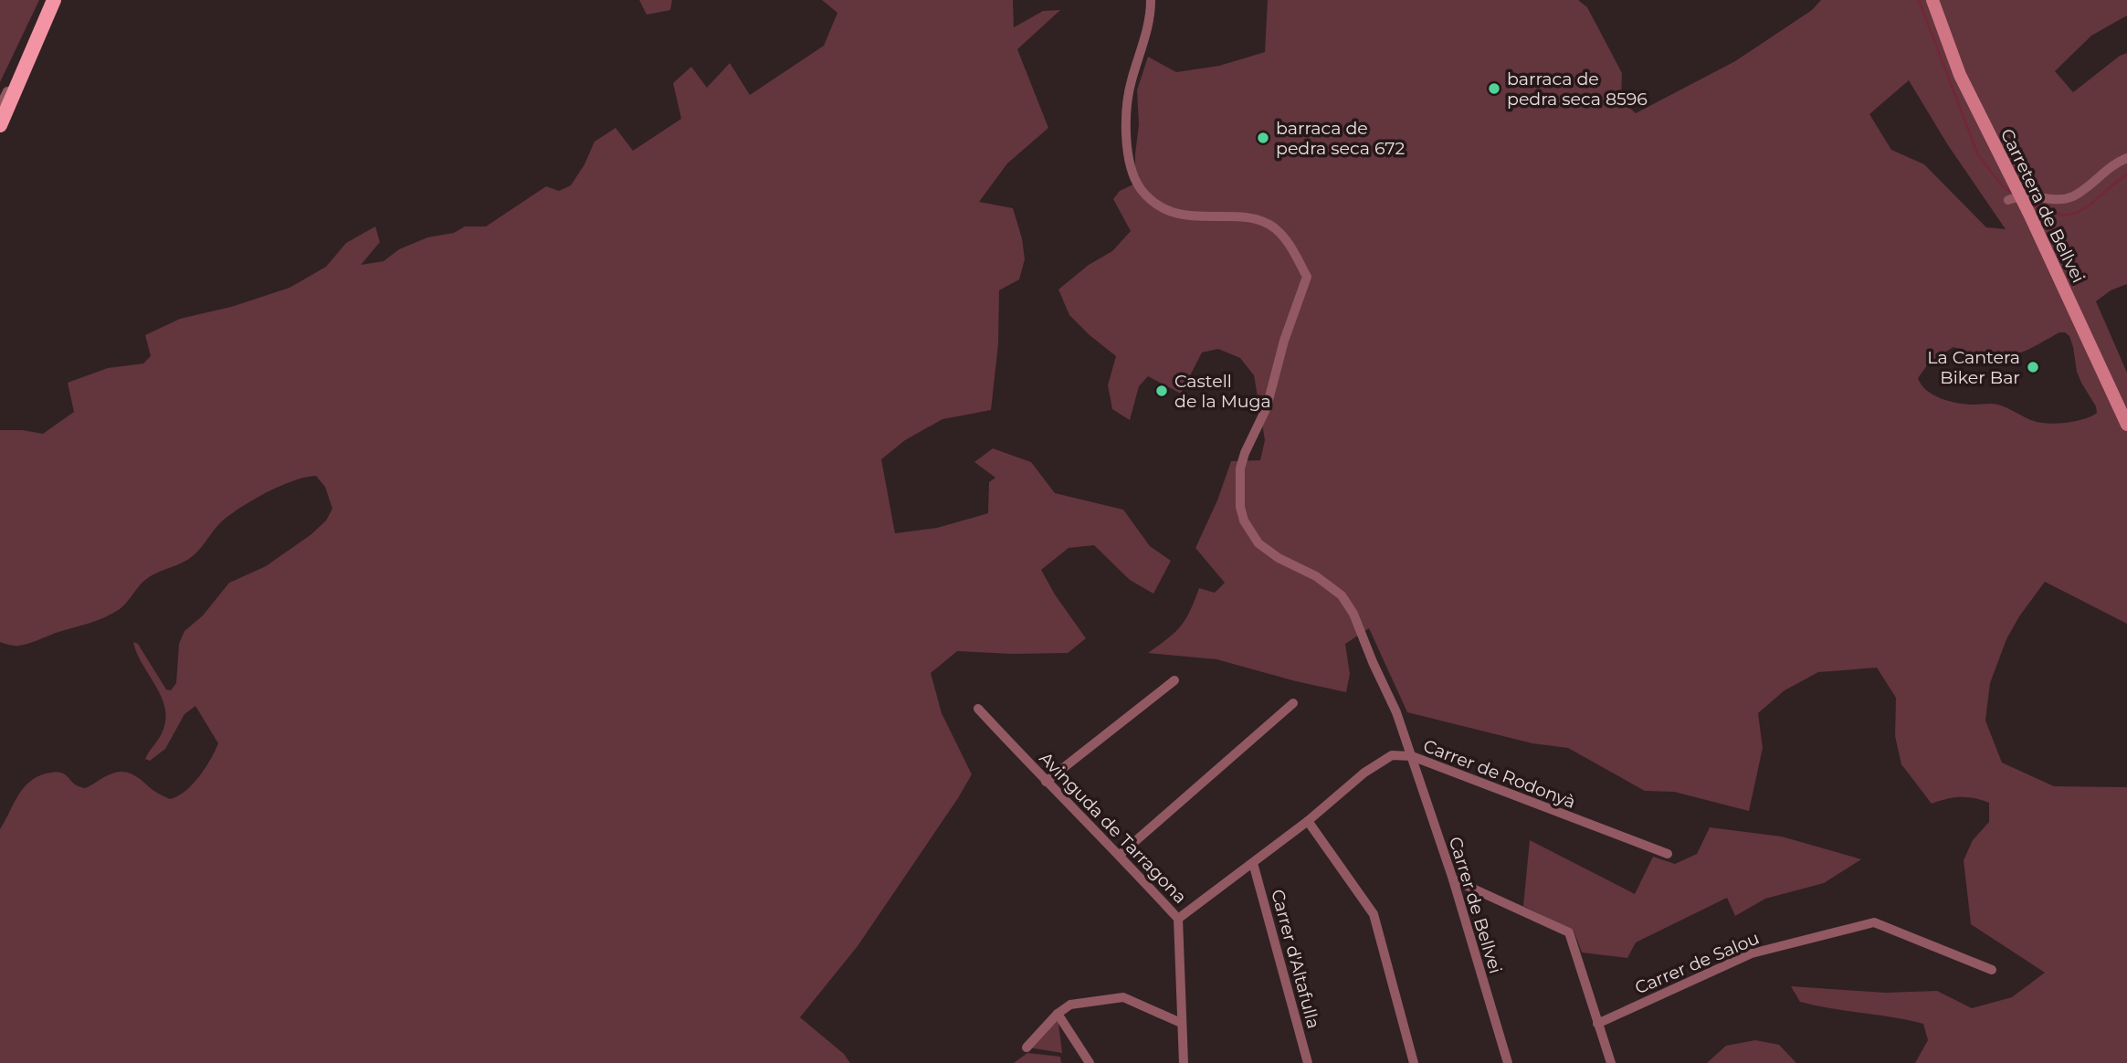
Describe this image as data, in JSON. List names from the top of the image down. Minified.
{"streets":{"main road":["Carretera de Bellvei"],"street":["Carrer de Rodonyà","Avinguda de Tarragona","Carrer de Bellvei","Carrer d'Altafulla","Carrer de Salou"]},"crossings":[["Carrer de Rodonyà","Avinguda de Tarragona"],["Carrer de Rodonyà","Carrer de Bellvei"],["Carrer de Rodonyà","Carrer d'Altafulla"]],"places":["barraca de pedra seca 8596","barraca de pedra seca 672","La Cantera Biker Bar","Castell de la Muga"]}
